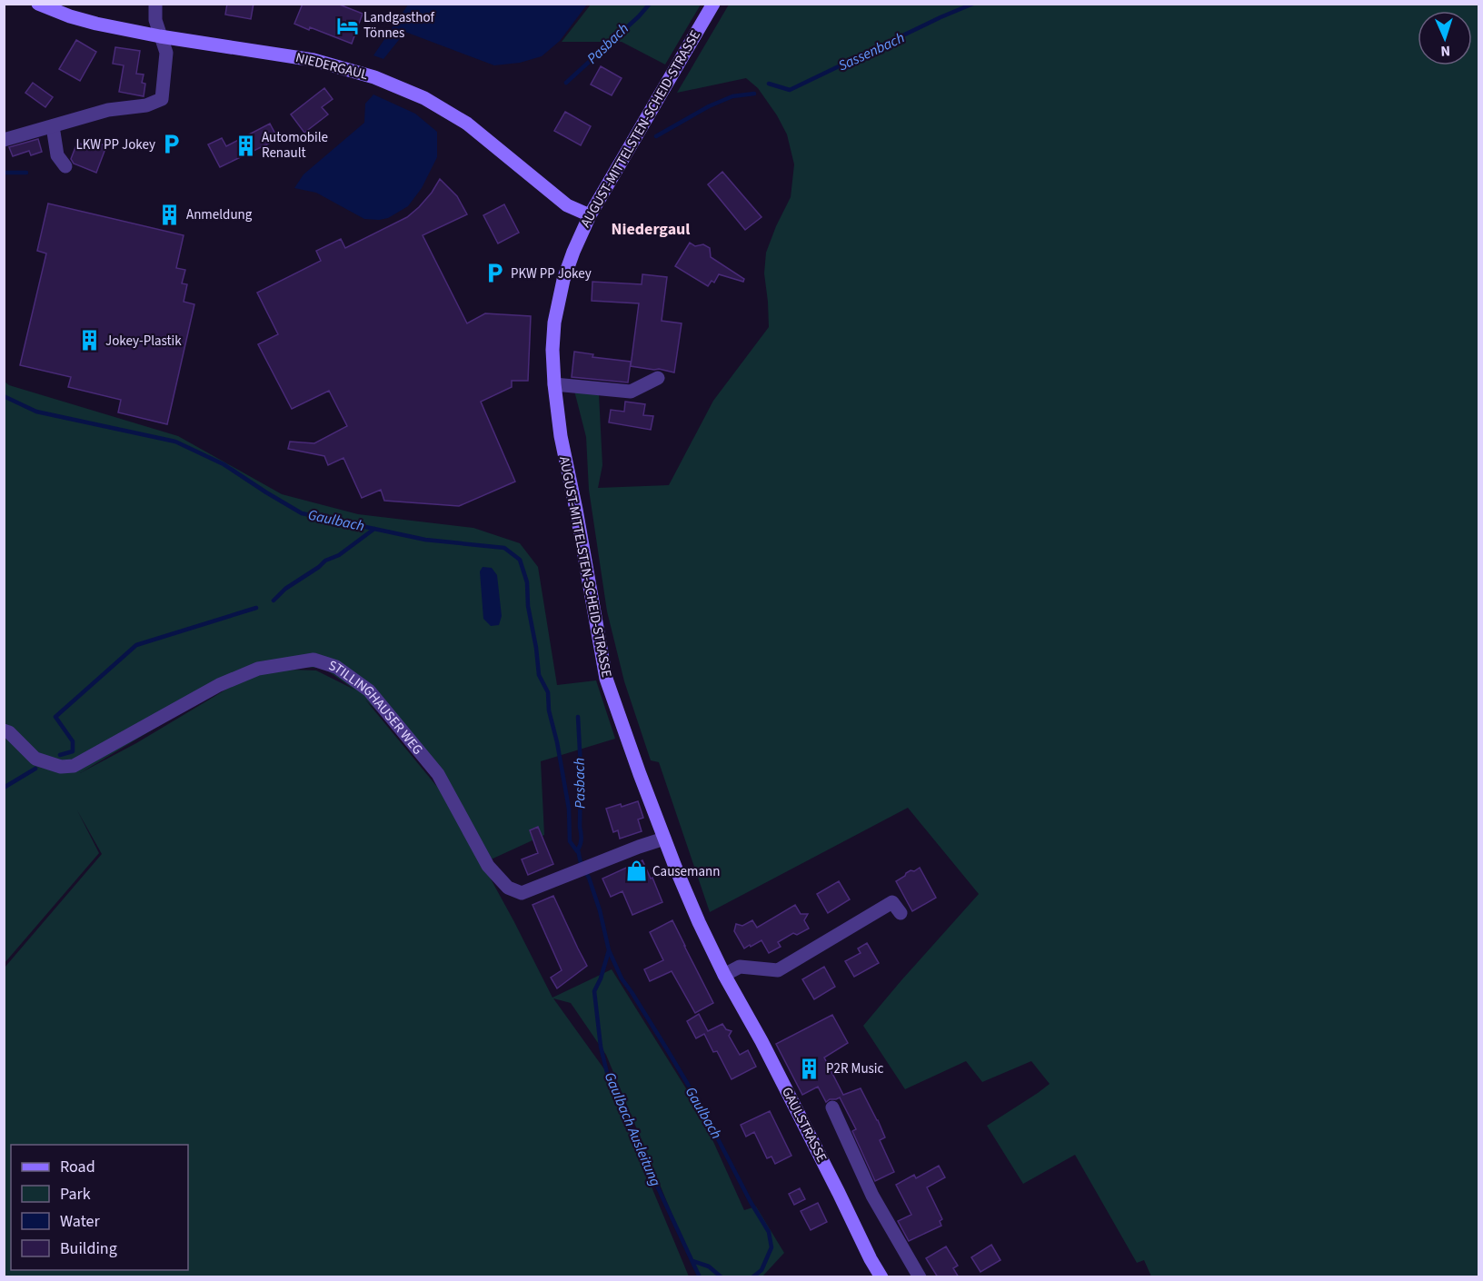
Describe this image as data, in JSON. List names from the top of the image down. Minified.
{"streets":{"main road":["NIEDERGAUL","AUGUST-MITTELSTEN-SCHEID-STRASSE","GAULSTRASSE"],"street":["STILLINGHAUSER WEG"]},"crossings":[["NIEDERGAUL","AUGUST-MITTELSTEN-SCHEID-STRASSE"],["AUGUST-MITTELSTEN-SCHEID-STRASSE","STILLINGHAUSER WEG"],["AUGUST-MITTELSTEN-SCHEID-STRASSE","GAULSTRASSE"],["STILLINGHAUSER WEG","GAULSTRASSE"]],"districts":["Niedergaul"],"water":["Pasbach","Sassenbach","Gaulbach","Gaulbach Ausleitung"],"places":{"hotel":["Landgasthof Tönnes"],"parking":["LKW PP Jokey","PKW PP Jokey"],"building":["Automobile Renault","Anmeldung","Jokey-Plastik","P2R Music"],"shop":["Causemann"]},"legend":["Road","Park","Water","Building"],"north":"bottom"}
